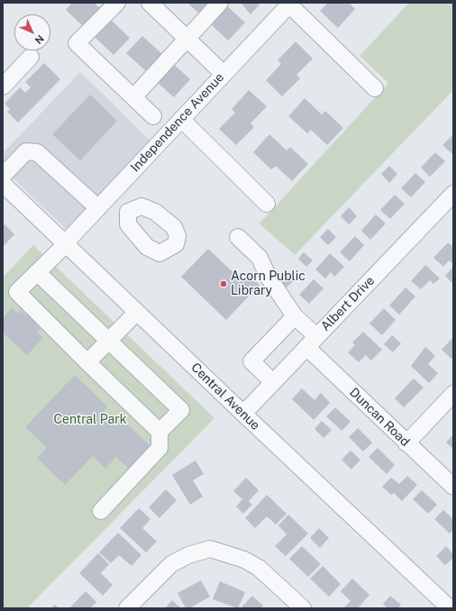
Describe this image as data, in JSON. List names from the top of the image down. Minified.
{"streets":{"street":["Independence Avenue","Albert Drive","Central Avenue","Duncan Road"]},"crossings":[["Independence Avenue","Central Avenue"],["Albert Drive","Central Avenue"],["Albert Drive","Duncan Road"]],"parks":["Central Park"],"places":["Acorn Public Library"],"north":"bottom right"}
